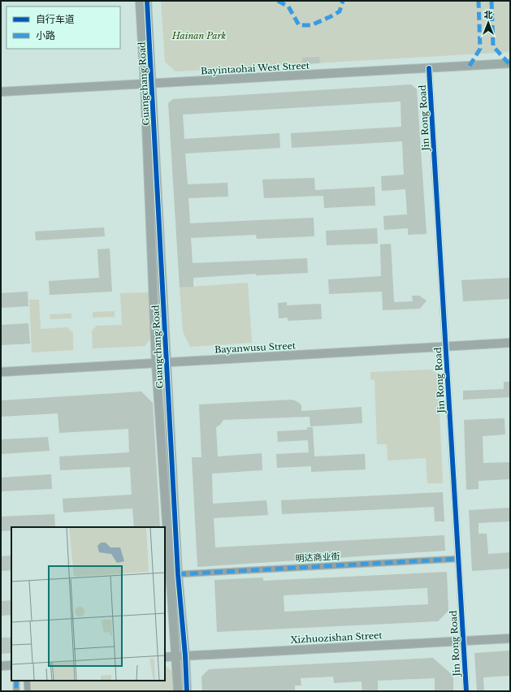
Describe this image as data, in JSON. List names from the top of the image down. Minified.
{"streets":{"street":["Bayintaohai West Street","Guangchang Road","Jin Rong Road","Bayanwusu Street","明达商业街","Xizhuozishan Street"]},"crossings":[["Bayintaohai West Street","Guangchang Road"],["Bayintaohai West Street","Jin Rong Road"],["Guangchang Road","Bayanwusu Street"],["Guangchang Road","明达商业街"],["Guangchang Road","Xizhuozishan Street"],["Jin Rong Road","Bayanwusu Street"],["Jin Rong Road","明达商业街"],["Jin Rong Road","Xizhuozishan Street"]],"parks":["Hainan Park"],"legend":["自行车道","小路"],"north":"top"}
